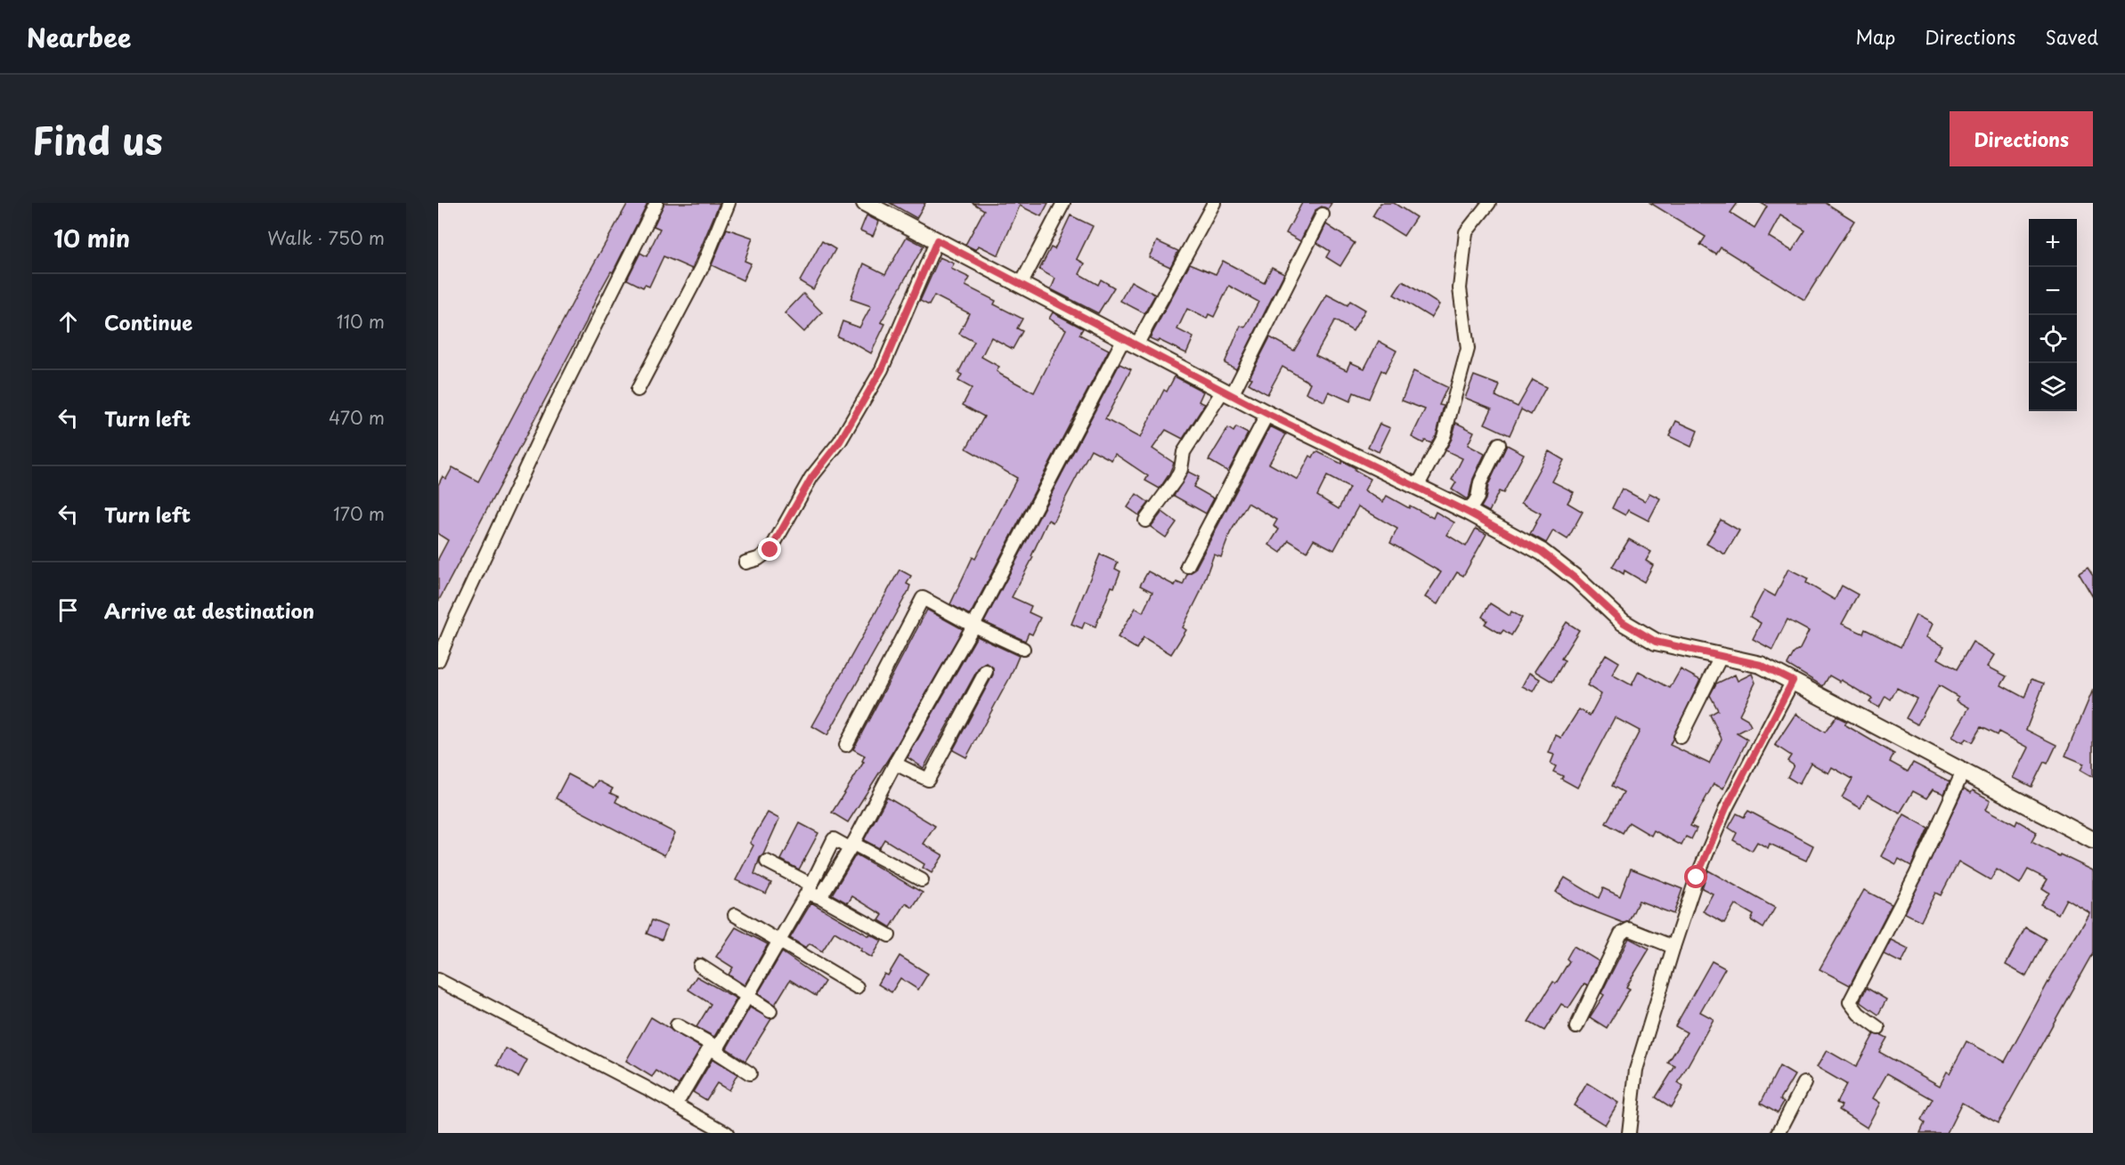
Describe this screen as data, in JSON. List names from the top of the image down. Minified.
{"page":{"header":"Nearbee","nav":["Map","Directions","Saved"],"title":"Find us","buttons":"Directions","heading":["10 min","Walk · 750 m"],"map_buttons":["+","−"],"list":[["Continue","110 m"],["Turn left","470 m"],["Turn left","170 m"],"Arrive at destination"]}}
